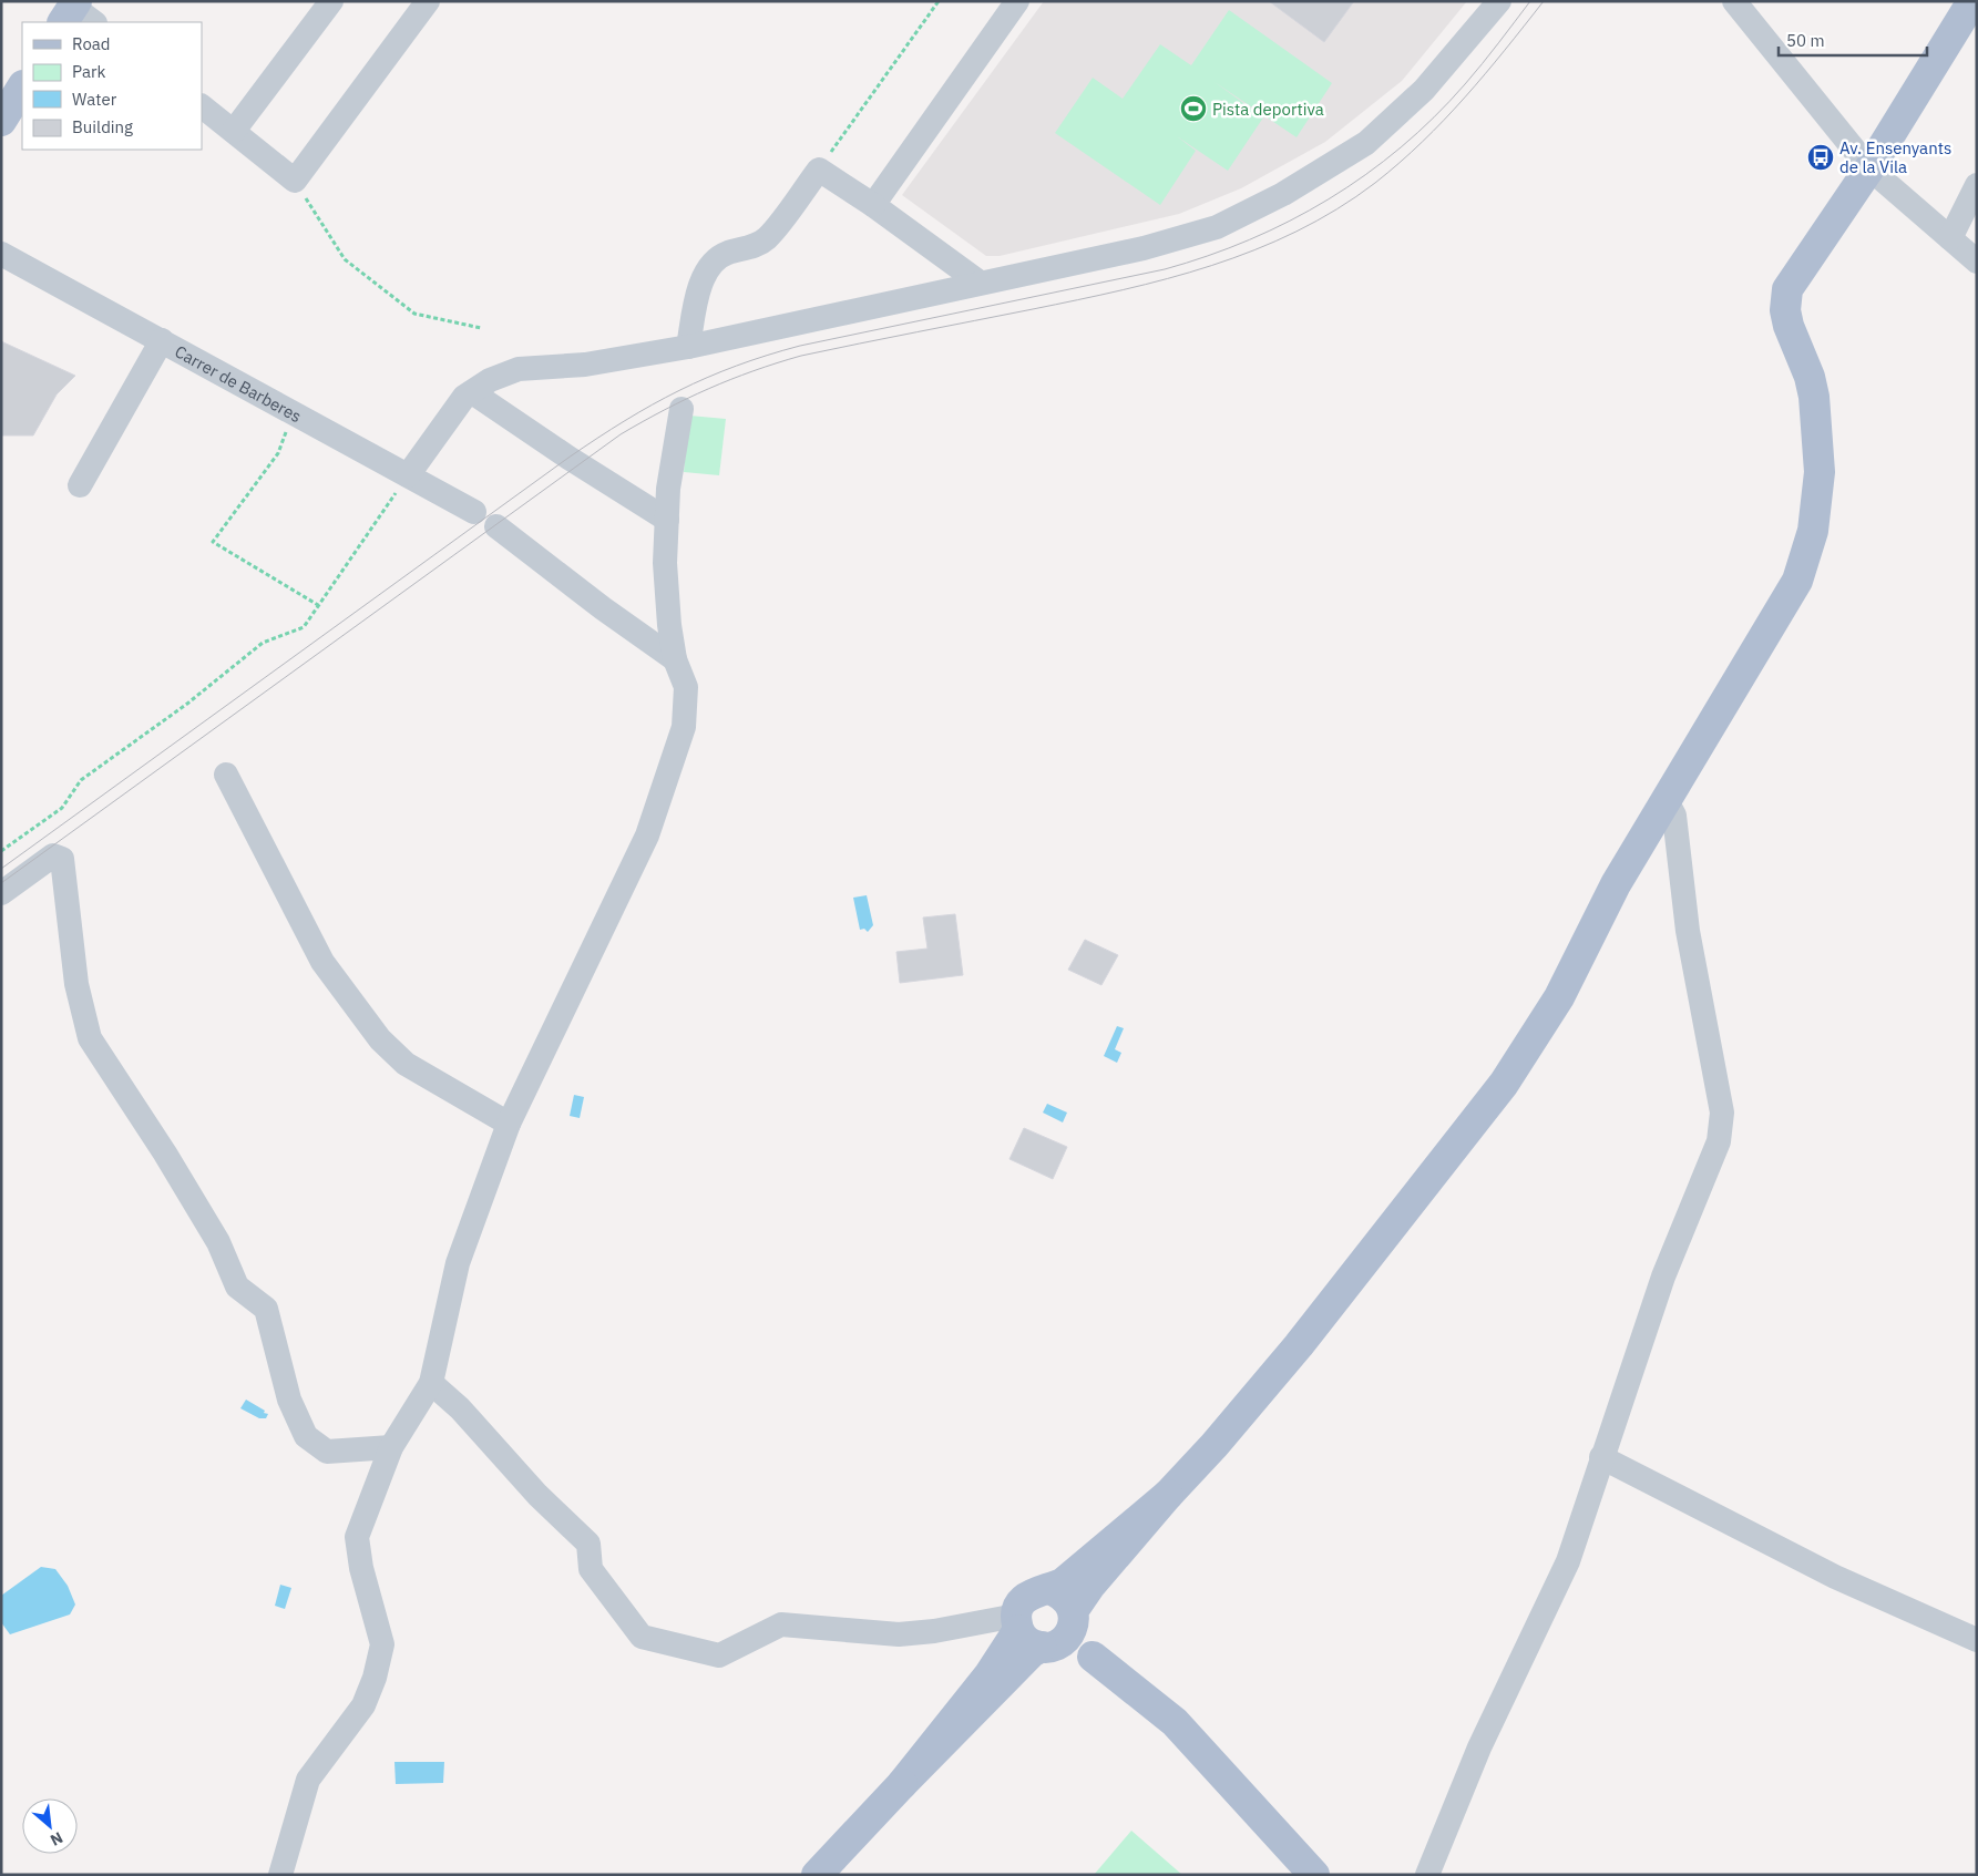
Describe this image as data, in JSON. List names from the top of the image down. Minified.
{"streets":{"street":["Carrer de Barberes"]},"places":{"sports":["Pista deportiva"],"bus stop":["Av. Ensenyants de la Vila"]},"legend":["Road","Park","Water","Building"],"scale_bar":"50 m","north":"bottom right"}
